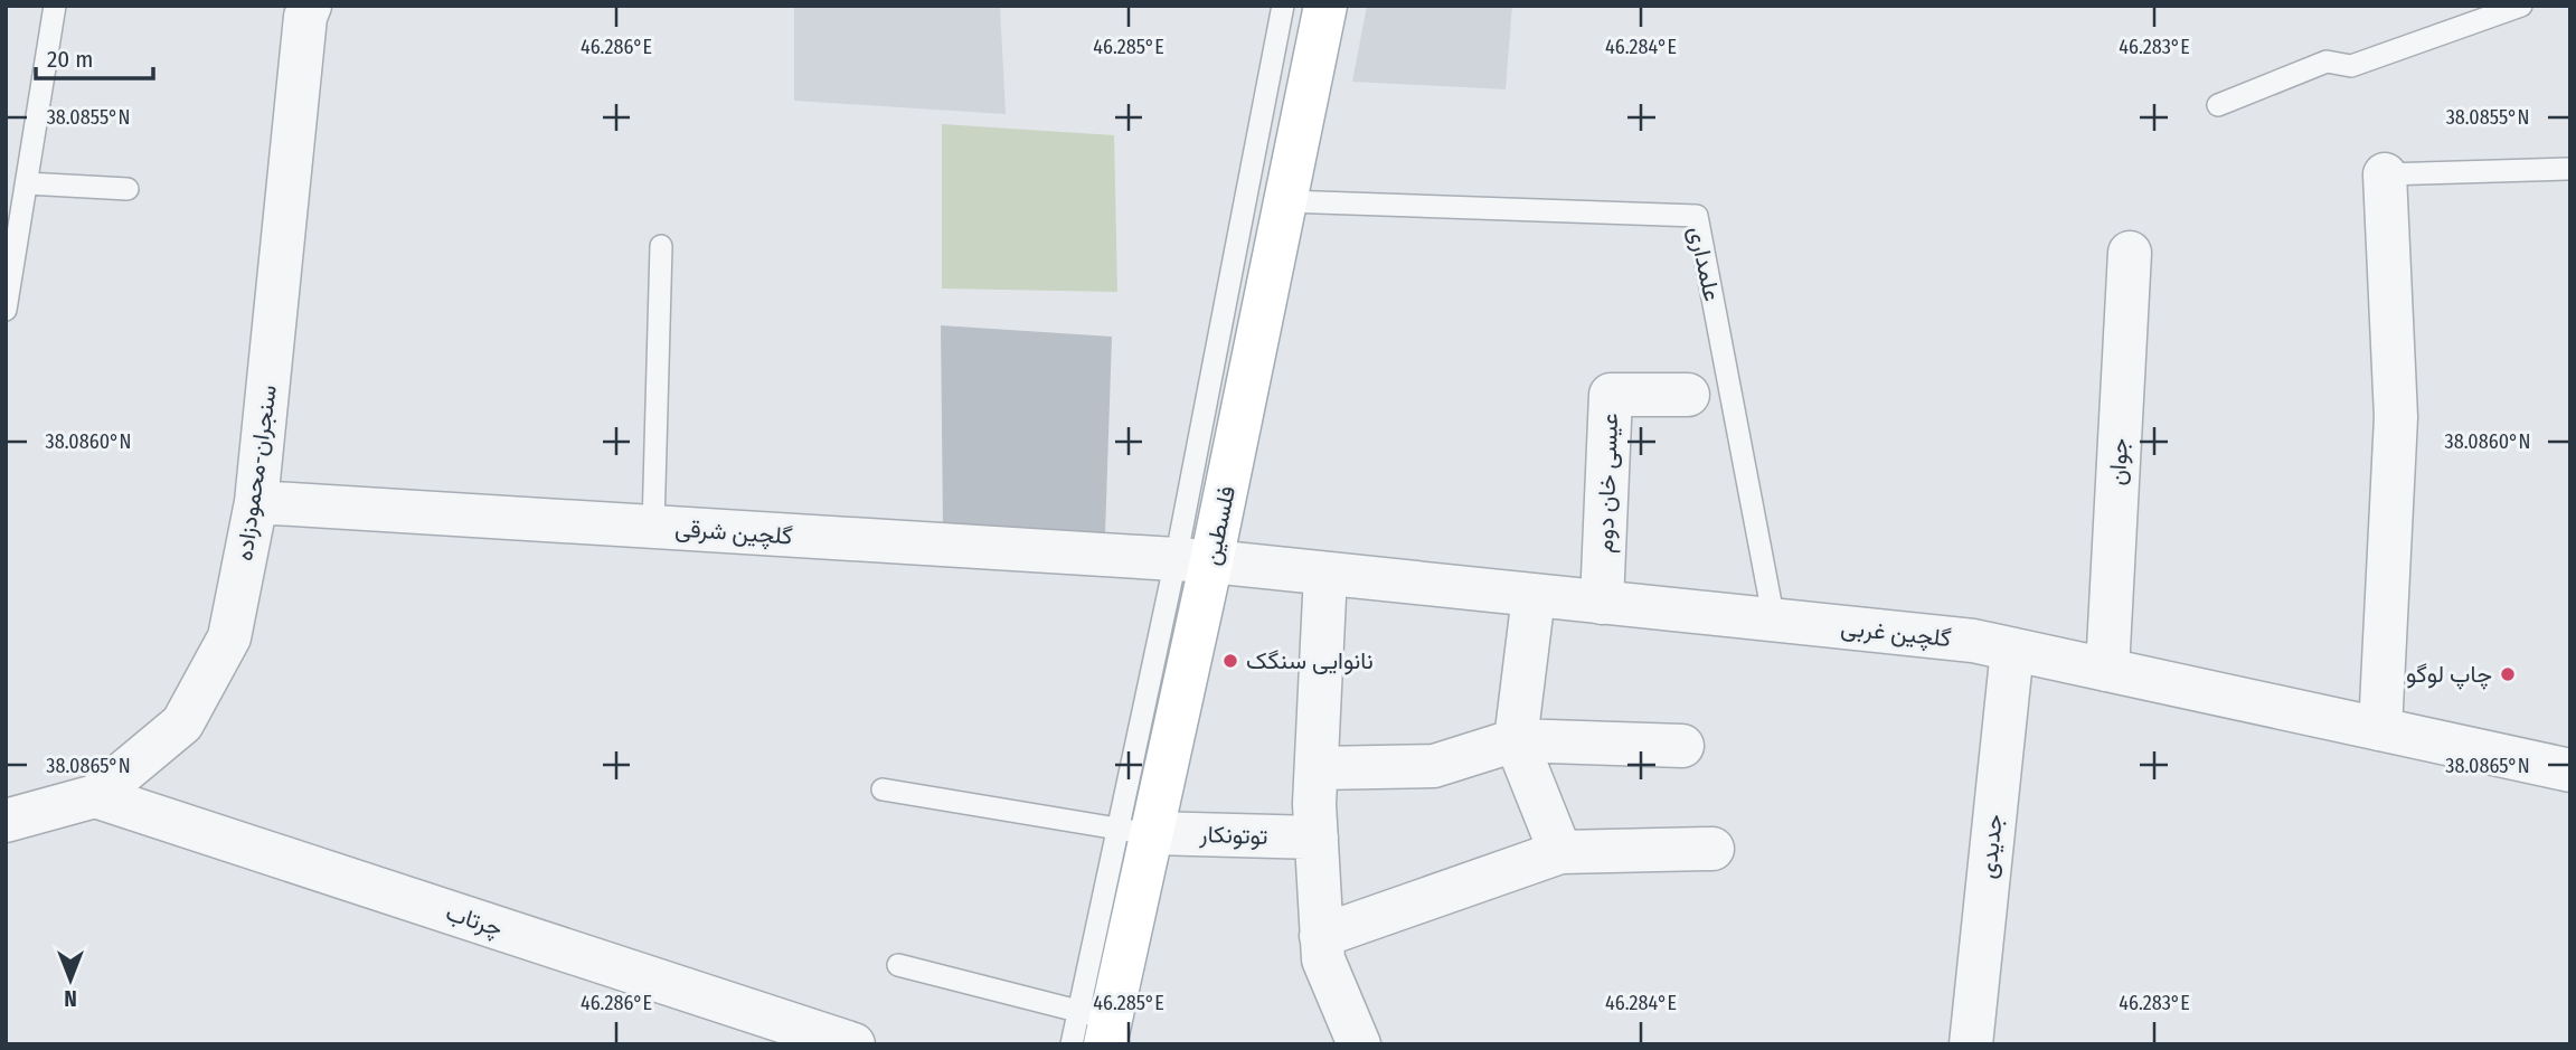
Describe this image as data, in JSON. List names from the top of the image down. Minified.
{"streets":{"main road":["فلسطین"],"street":["جوان","سنجران-محمودزاده","عیسی خان دوم","گلچین شرقی","گلچین غربی","توتونکار","جدیدی","چرتاب"],"lane":["علمداری"]},"crossings":[["علمداری","فلسطین"],["علمداری","گلچین غربی"],["جوان","گلچین غربی"],["سنجران-محمودزاده","گلچین شرقی"],["سنجران-محمودزاده","چرتاب"],["عیسی خان دوم","گلچین غربی"],["فلسطین","گلچین شرقی"],["فلسطین","گلچین غربی"],["فلسطین","توتونکار"],["گلچین شرقی","گلچین غربی"],["گلچین غربی","جدیدی"]],"places":["نانوایی سنگک","چاپ لوگو"],"scale_bar":"20 m","north":"bottom","coordinates":["46.286°E","46.285°E","46.284°E","46.283°E","38.0855°N","38.0860°N","38.0865°N"]}
